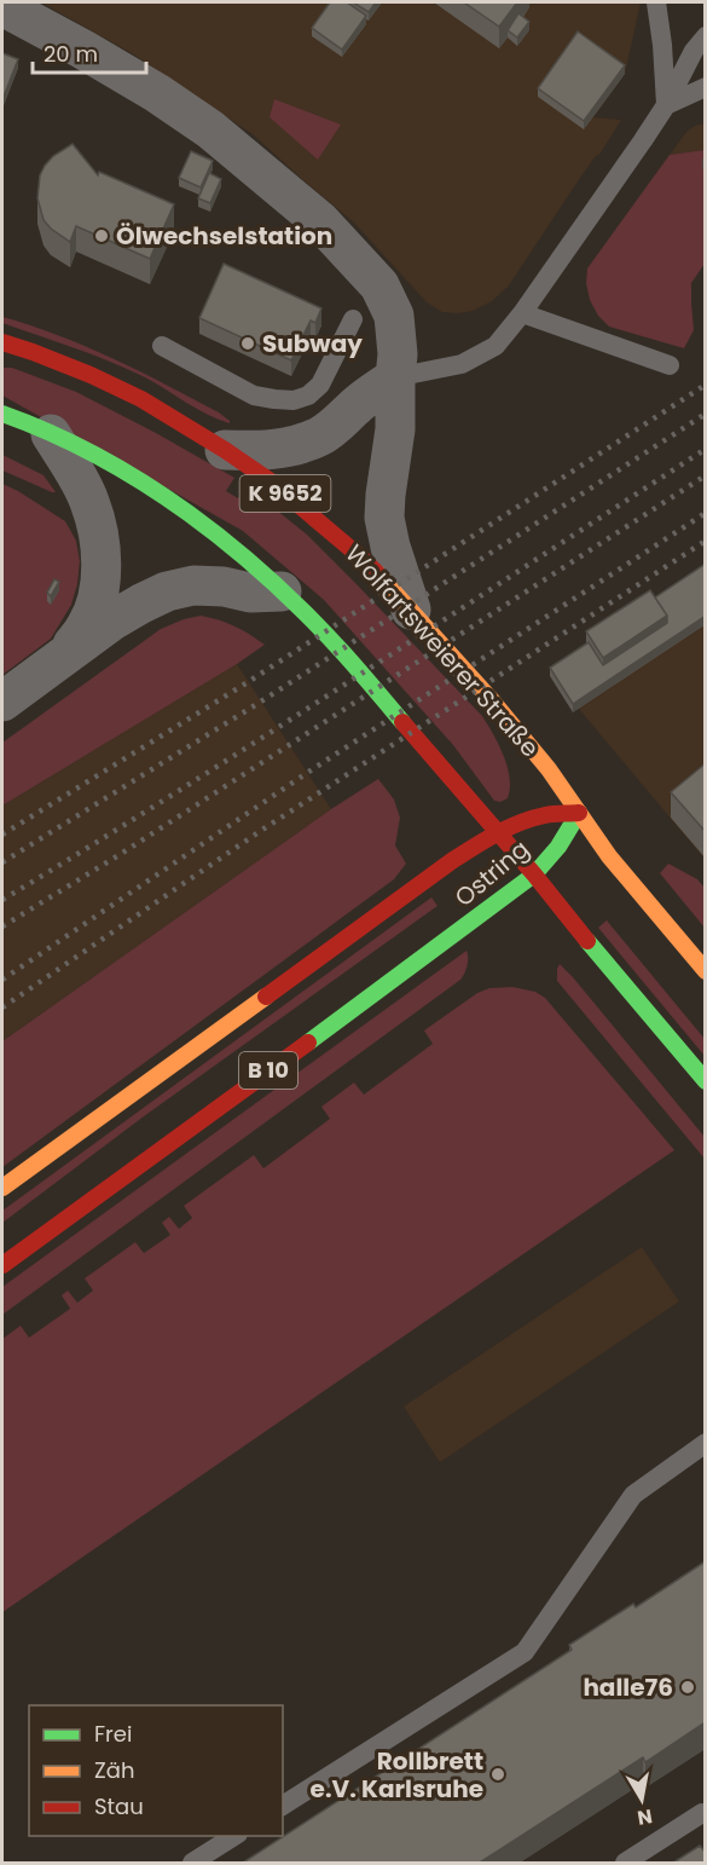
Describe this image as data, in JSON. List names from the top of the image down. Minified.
{"streets":{"main road":["K 9652","Wolfartsweierer Straße","Ostring","B 10"]},"crossings":[["K 9652","Ostring"],["Wolfartsweierer Straße","Ostring"]],"places":["Ölwechselstation","Subway","halle76","Rollbrett e.V. Karlsruhe"],"legend":["Frei","Zäh","Stau"],"scale_bar":"20 m","north":"bottom"}
